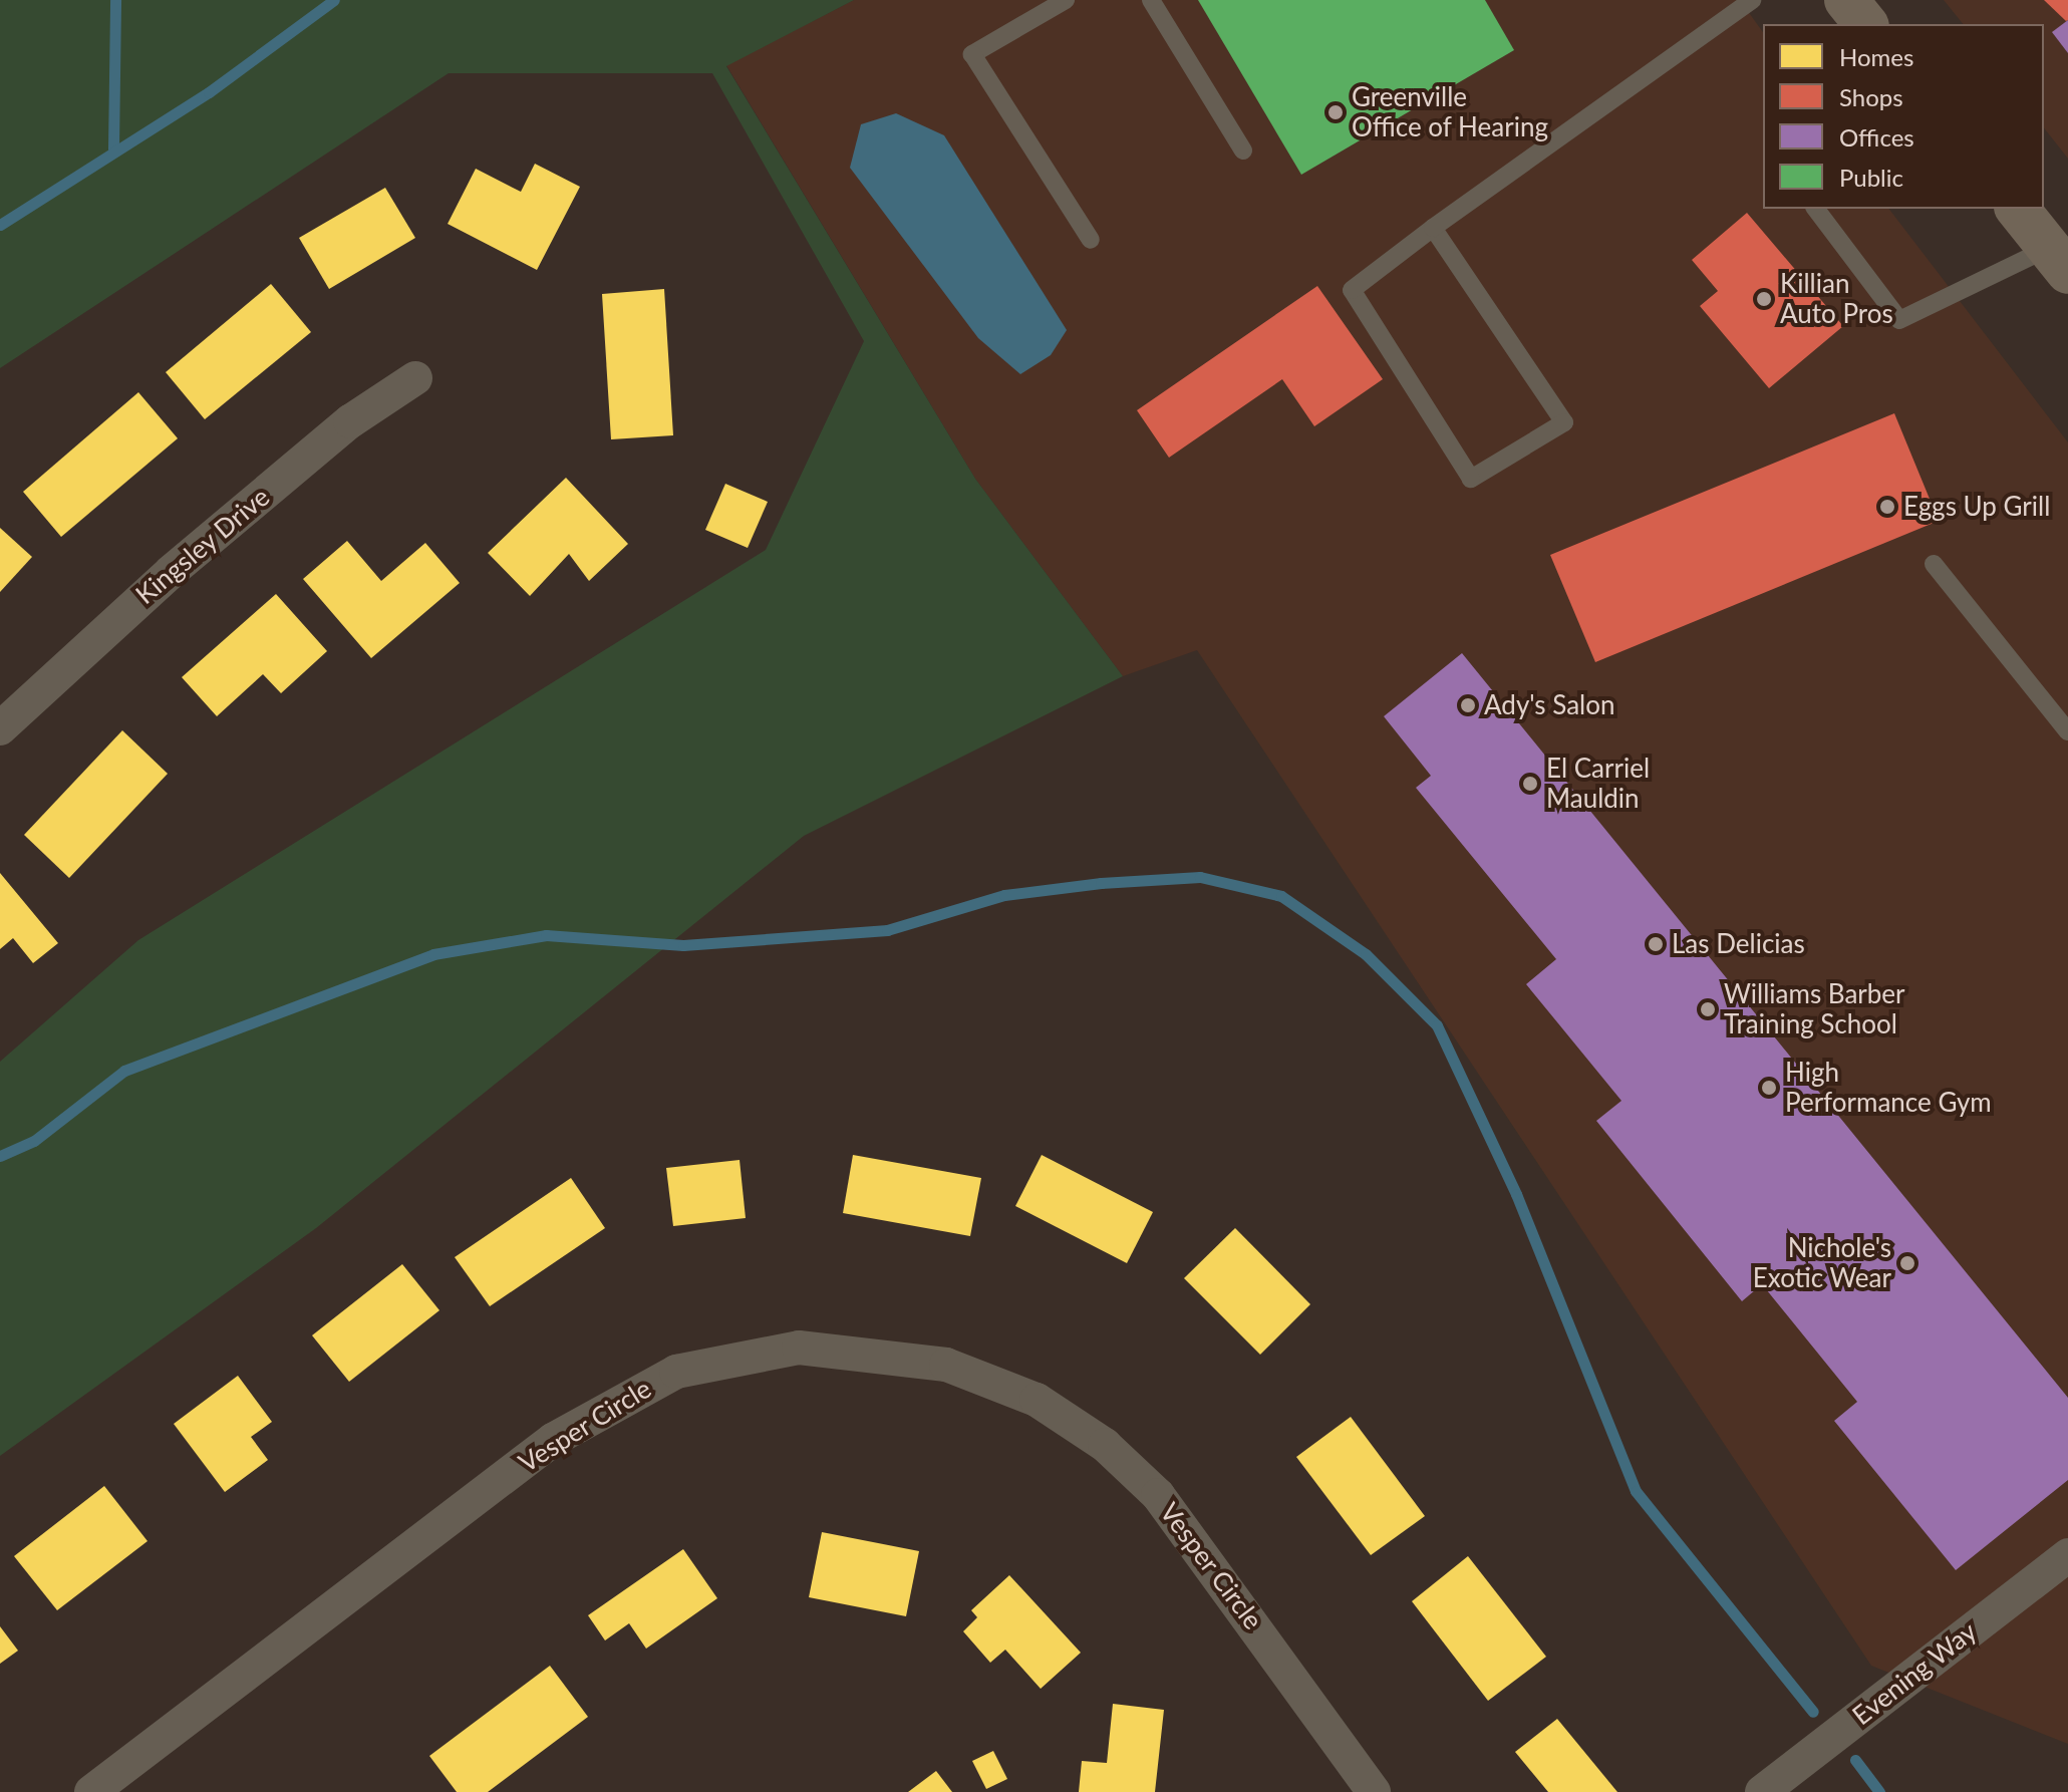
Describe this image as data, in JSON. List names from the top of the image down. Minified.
{"streets":{"street":["Kingsley Drive","Vesper Circle","Evening Way"]},"places":["Greenville Office of Hearing","Killian Auto Pros","Eggs Up Grill","Ady's Salon","El Carriel Mauldin","Las Delicias","Williams Barber Training School","High Performance Gym","Nichole's Exotic Wear"],"legend":["Homes","Shops","Offices","Public"]}
